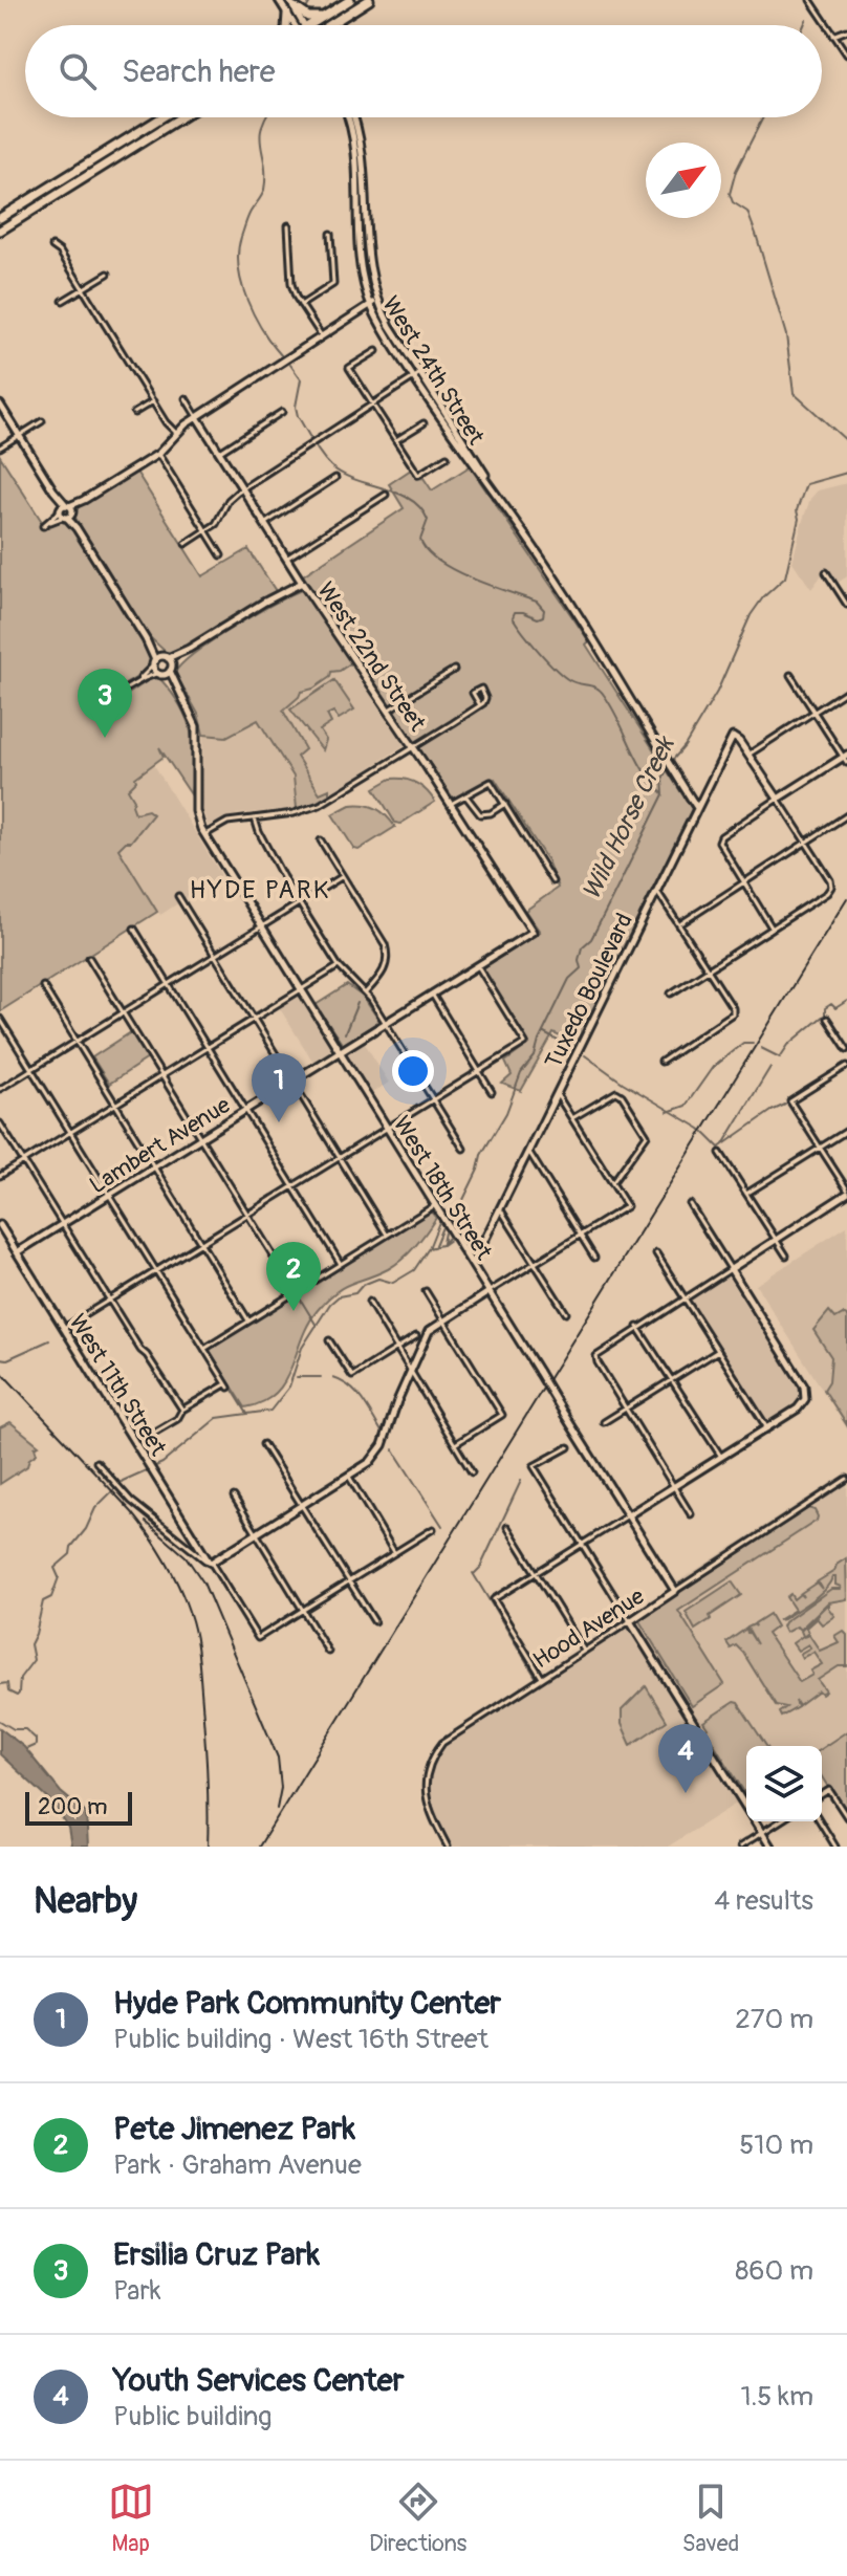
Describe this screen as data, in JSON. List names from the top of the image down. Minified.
{"streets":{"street":["West 24th Street","West 22nd Street","Tuxedo Boulevard","Lambert Avenue","West 18th Street","West 11th Street","Hood Avenue"]},"crossings":[["West 24th Street","Tuxedo Boulevard"],["West 22nd Street","Lambert Avenue"],["Tuxedo Boulevard","West 18th Street"],["Lambert Avenue","West 18th Street"],["Lambert Avenue","West 11th Street"],["West 18th Street","Hood Avenue"]],"districts":["HYDE PARK"],"water":["Wild Horse Creek"],"scale_bar":"200 m","north":"top right","page":{"search":"Search here","pins":["3","1","2","4"],"scale":"200 m","heading":["Nearby","4 results"],"list":[{"mark":"1","name":"Hyde Park Community Center","note":"Public building · West 16th Street","value":"270 m"},{"mark":"2","name":"Pete Jimenez Park","note":"Park · Graham Avenue","value":"510 m"},{"mark":"3","name":"Ersilia Cruz Park","note":"Park","value":"860 m"},{"mark":"4","name":"Youth Services Center","note":"Public building","value":"1.5 km"}],"nav":["Map","Directions","Saved"]}}
